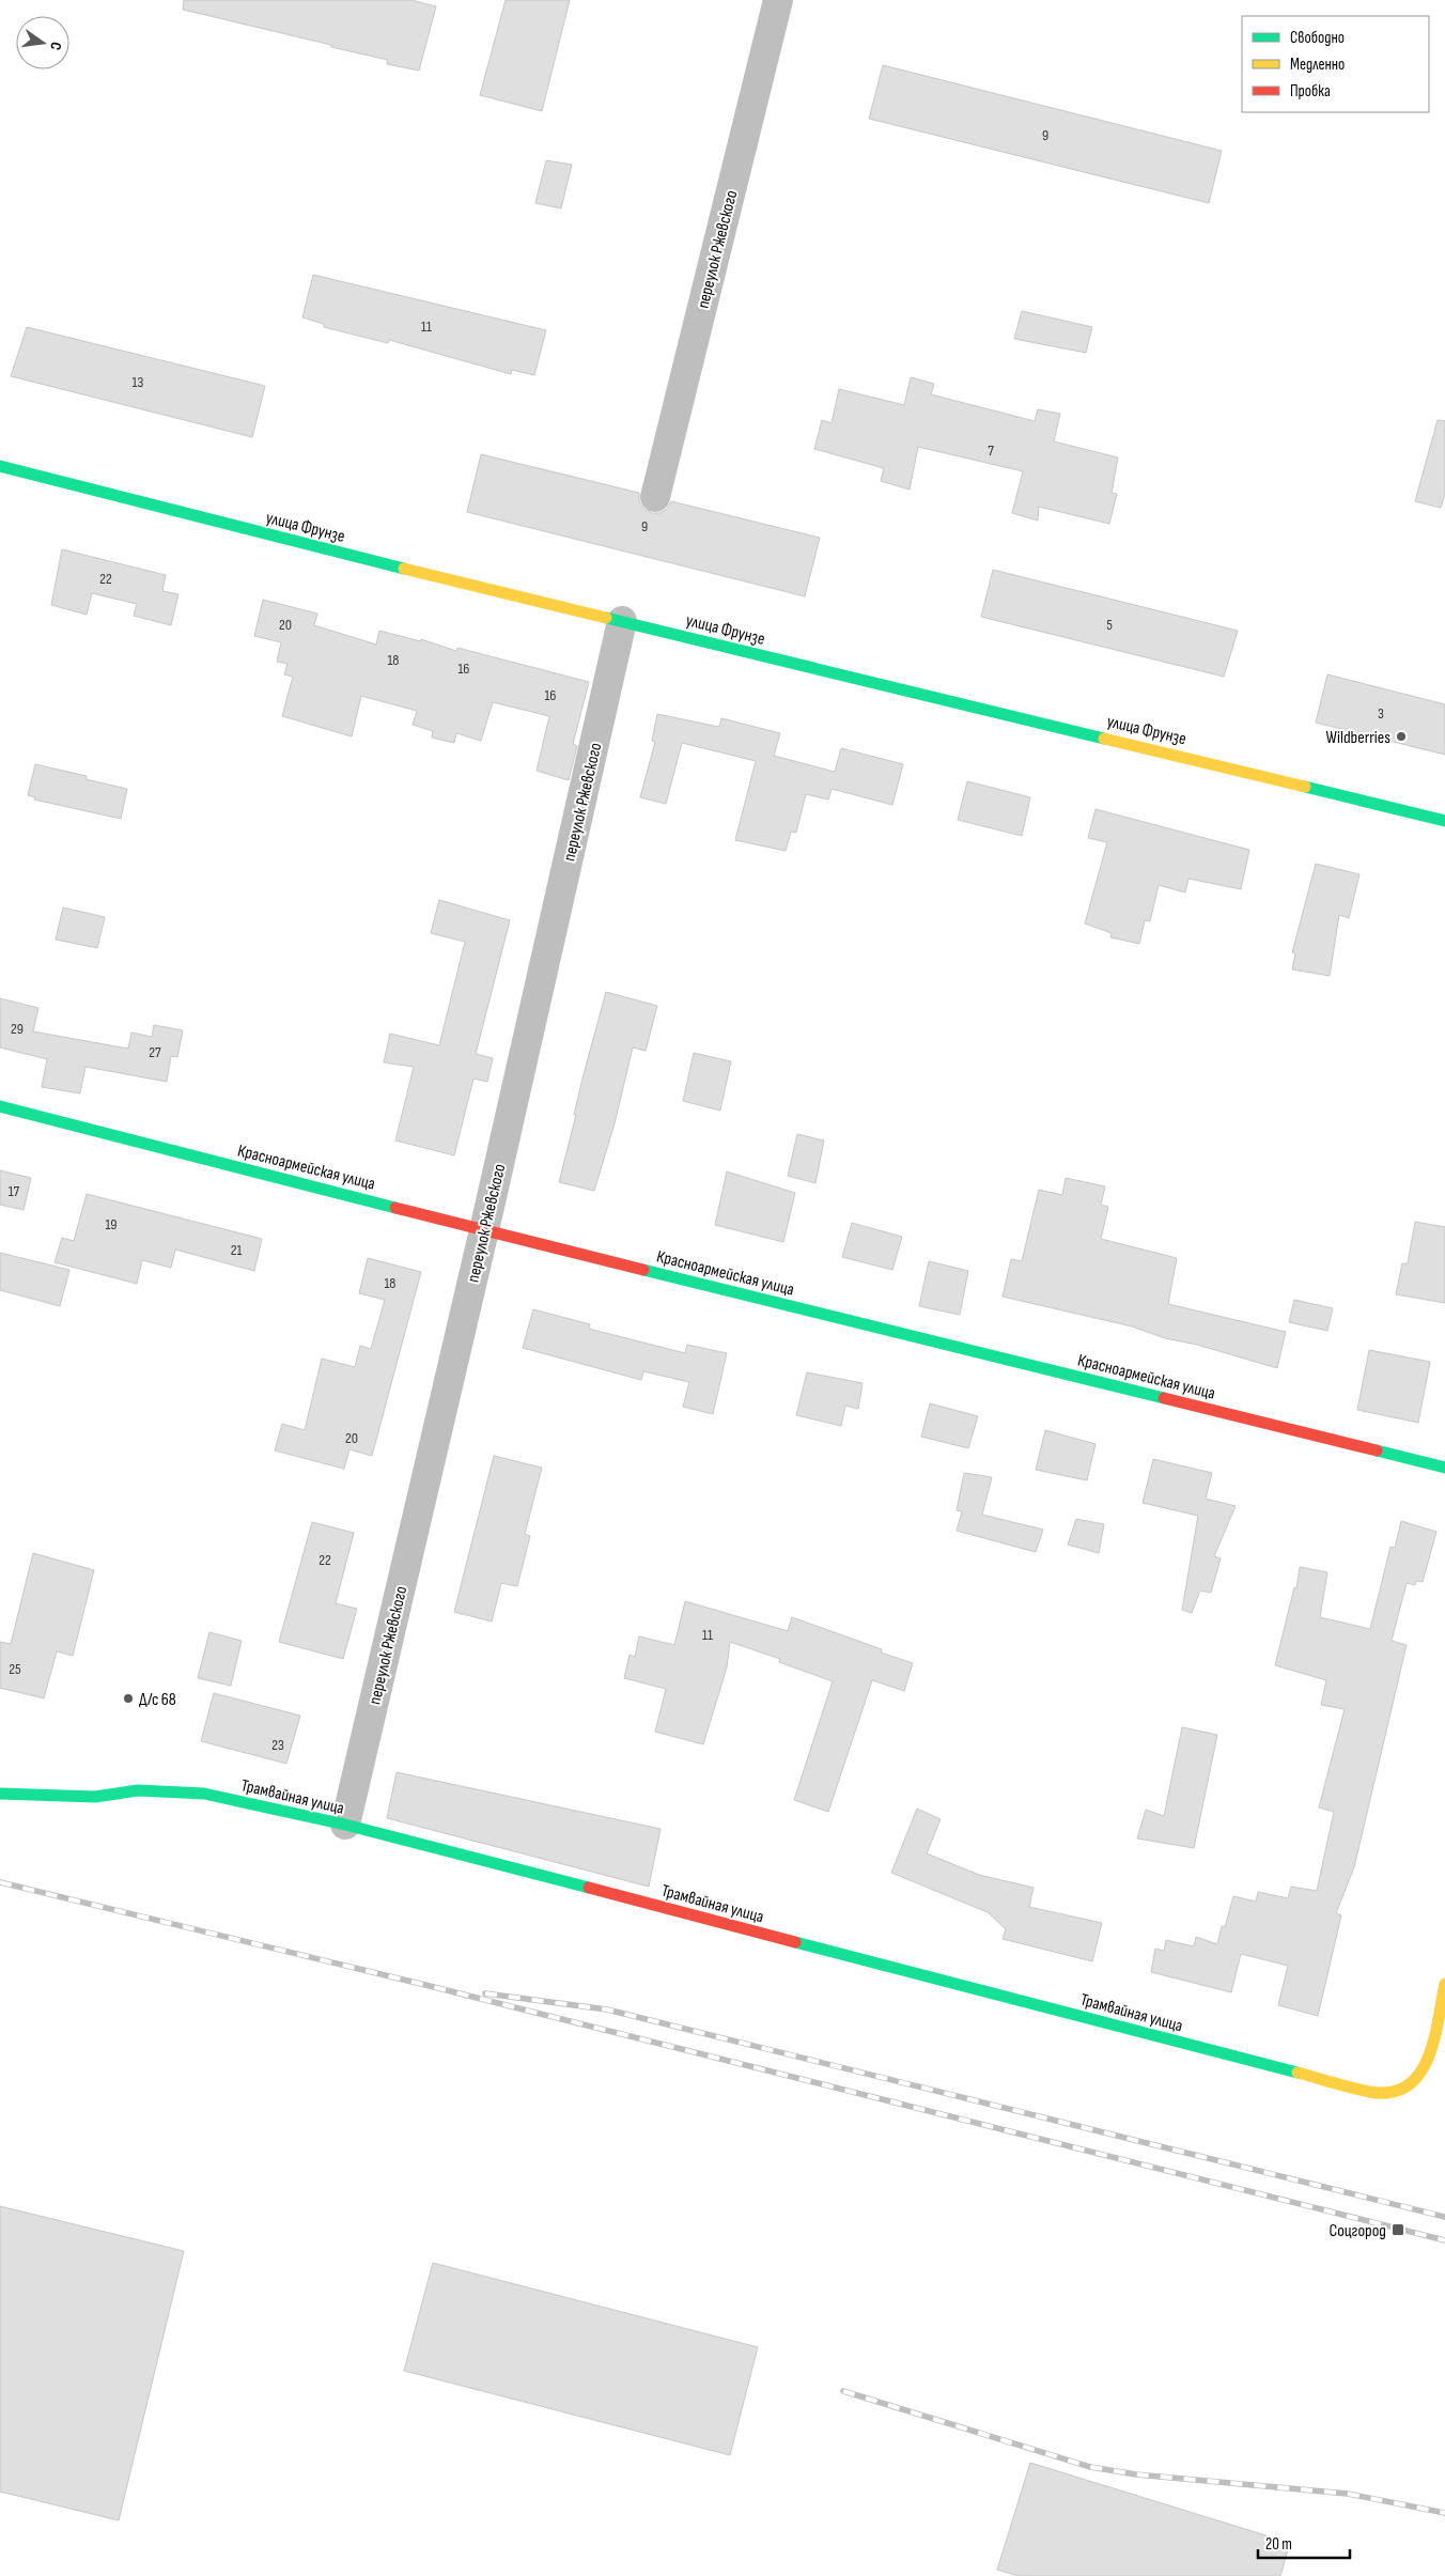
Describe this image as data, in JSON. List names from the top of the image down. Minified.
{"streets":{"street":["переулок Ржевского","улица Фрунзе","Красноармейская улица","Трамвайная улица"]},"crossings":[["переулок Ржевского","улица Фрунзе"],["переулок Ржевского","Красноармейская улица"],["переулок Ржевского","Трамвайная улица"]],"places":{"other":["Wildberries","Д/с 68"],"transit":["Соцгород"]},"house_numbers":["9","11","13","7","9","22","20","5","18","16","16","3","29","27","17","19","21","18","20","22","11","25","23"],"legend":["Свободно","Медленно","Пробка"],"scale_bar":"20 m","north":"right"}
